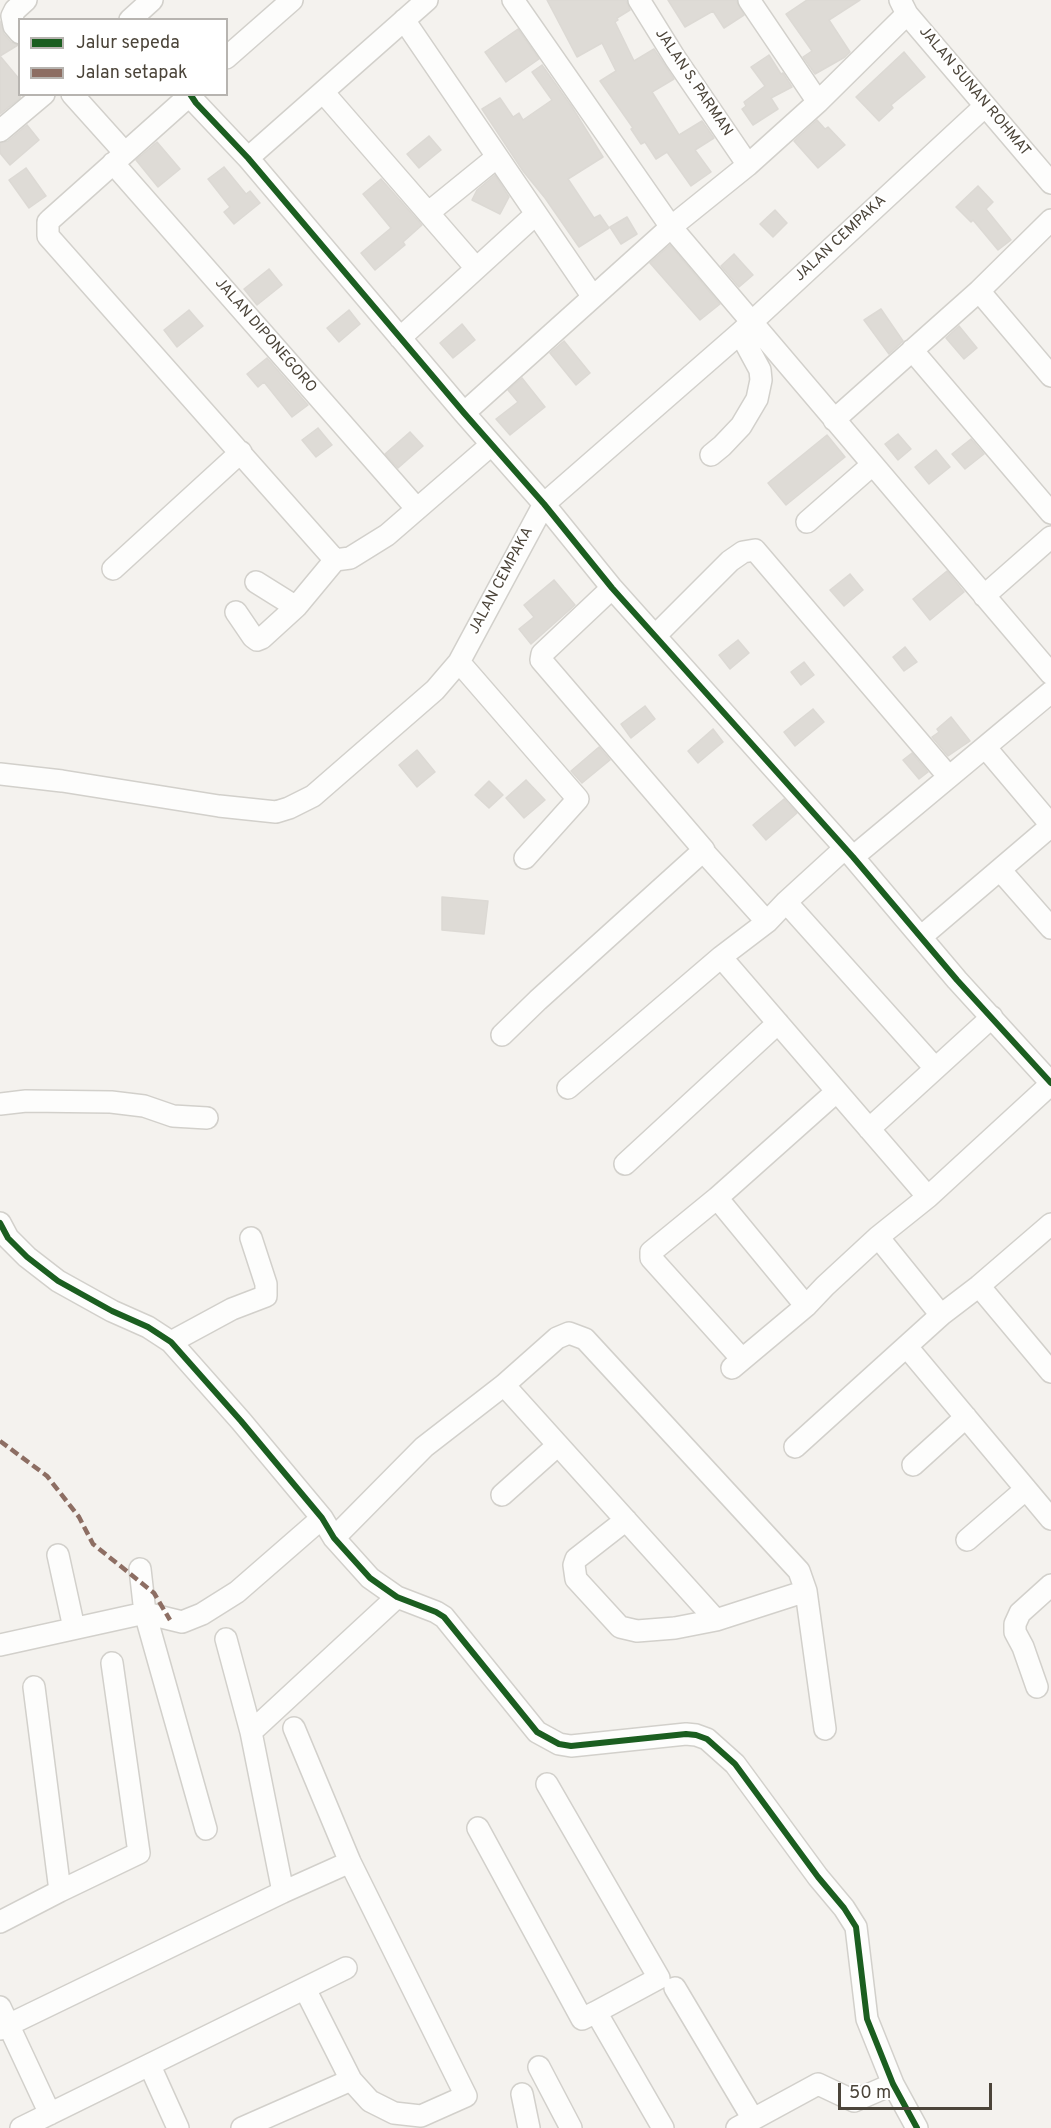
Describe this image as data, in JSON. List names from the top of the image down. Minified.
{"streets":{"street":["JALAN S. PARMAN","JALAN SUNAN ROHMAT","JALAN CEMPAKA","JALAN DIPONEGORO"]},"crossings":[["JALAN SUNAN ROHMAT","JALAN CEMPAKA"]],"legend":["Jalur sepeda","Jalan setapak"],"scale_bar":"50 m"}
